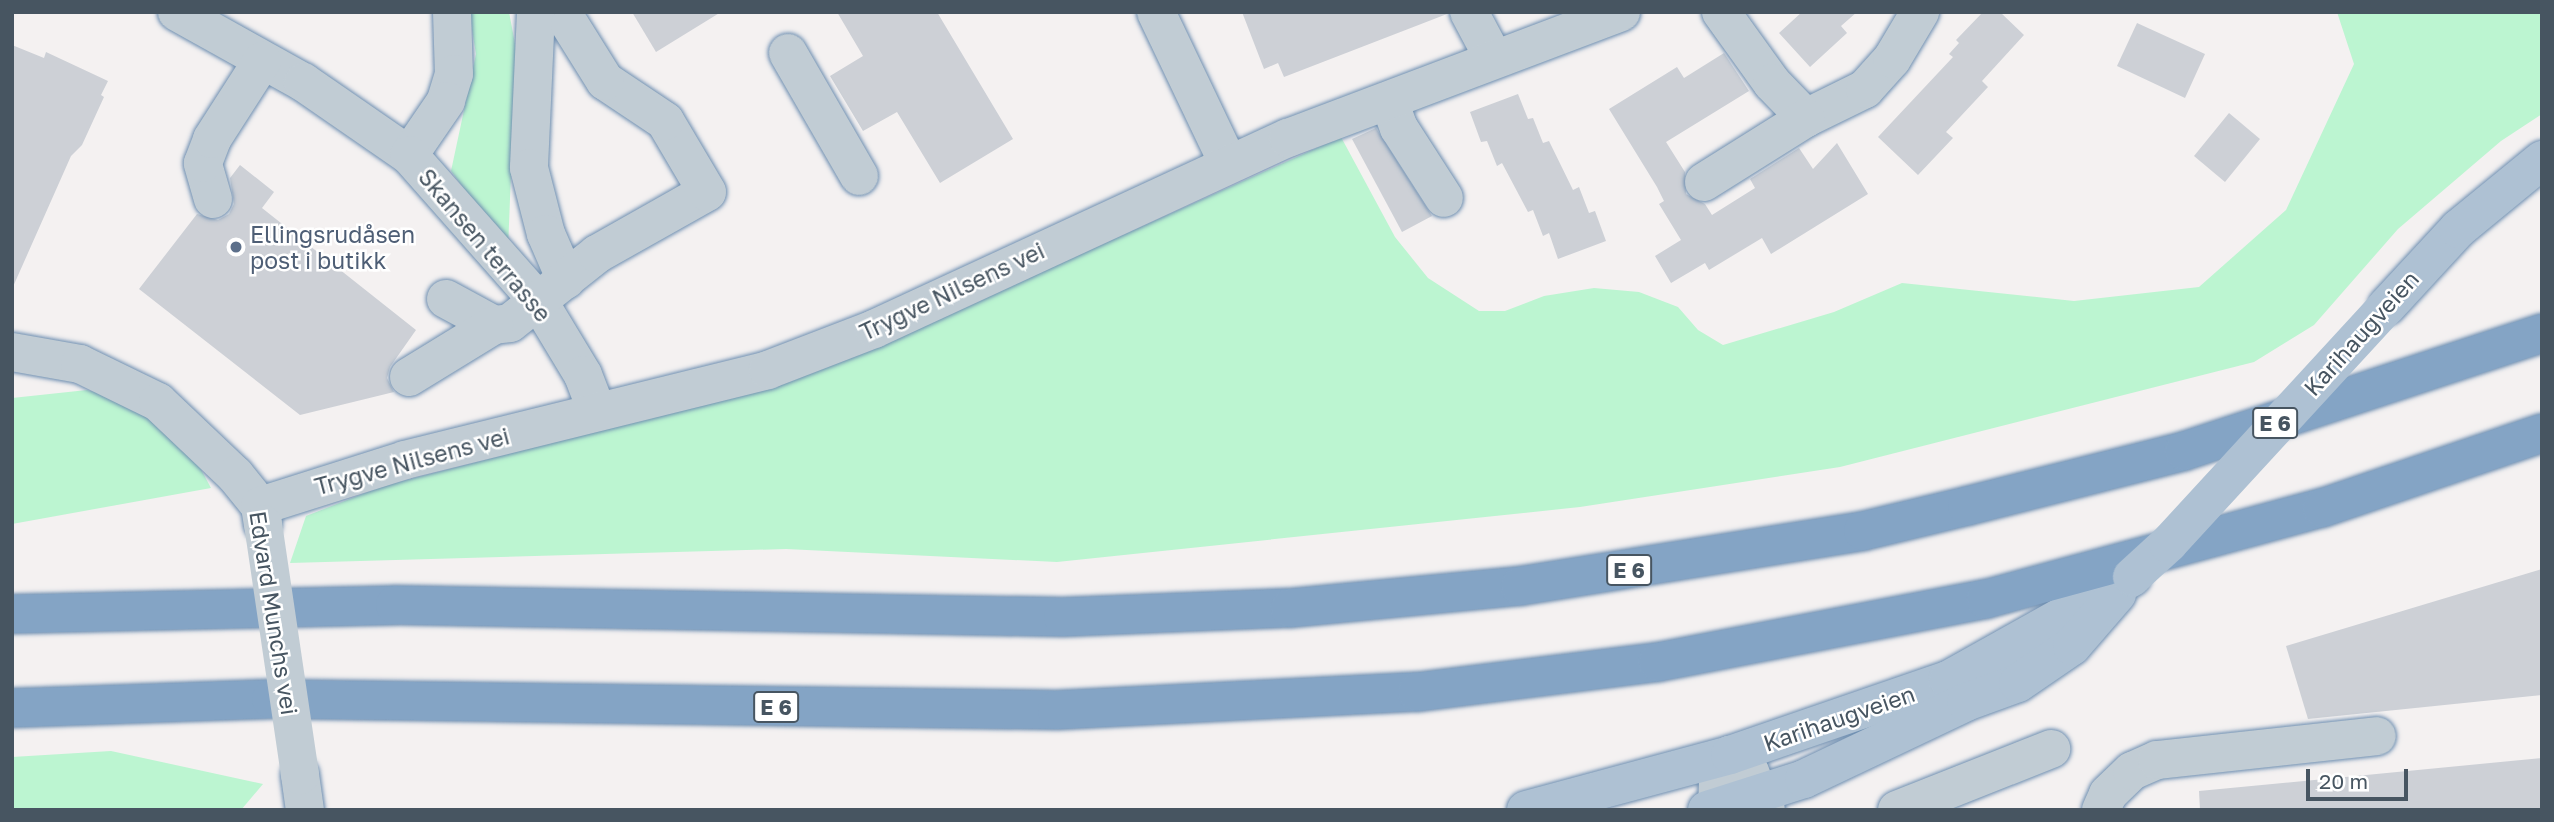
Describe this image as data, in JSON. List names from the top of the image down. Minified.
{"streets":{"highway":["E 6"],"main road":["Karihaugveien"],"street":["Skansen terrasse","Trygve Nilsens vei","Edvard Munchs vei"]},"crossings":[["Skansen terrasse","Trygve Nilsens vei"],["Trygve Nilsens vei","Edvard Munchs vei"]],"places":["Ellingsrudåsen post i butikk"],"scale_bar":"20 m"}
